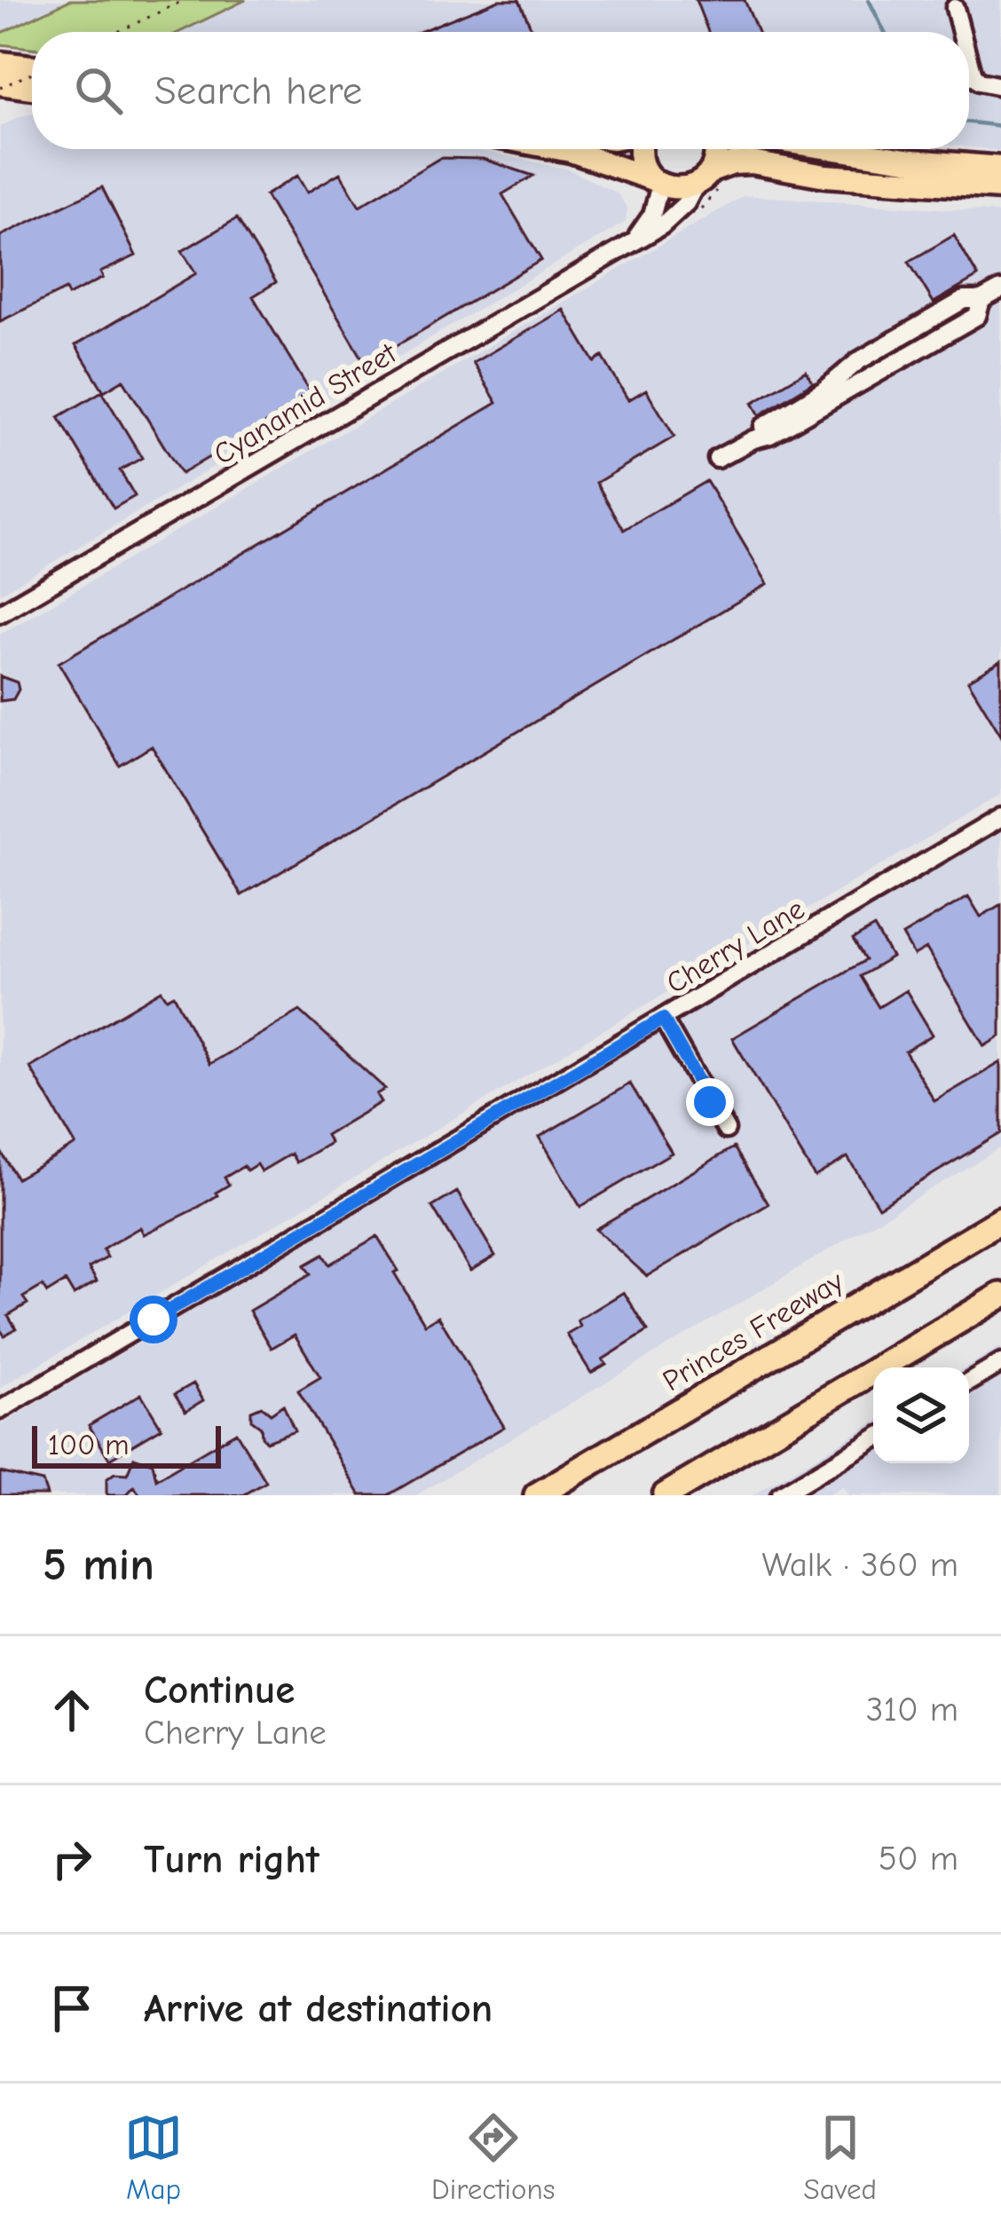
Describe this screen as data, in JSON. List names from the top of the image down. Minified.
{"streets":{"highway":["Princes Freeway"],"street":["Cyanamid Street","Cherry Lane"]},"scale_bar":"100 m","page":{"search":"Search here","scale":"100 m","heading":["5 min","Walk · 360 m"],"list":[["Continue","Cherry Lane","310 m"],["Turn right","50 m"],"Arrive at destination"],"nav":["Map","Directions","Saved"]}}
